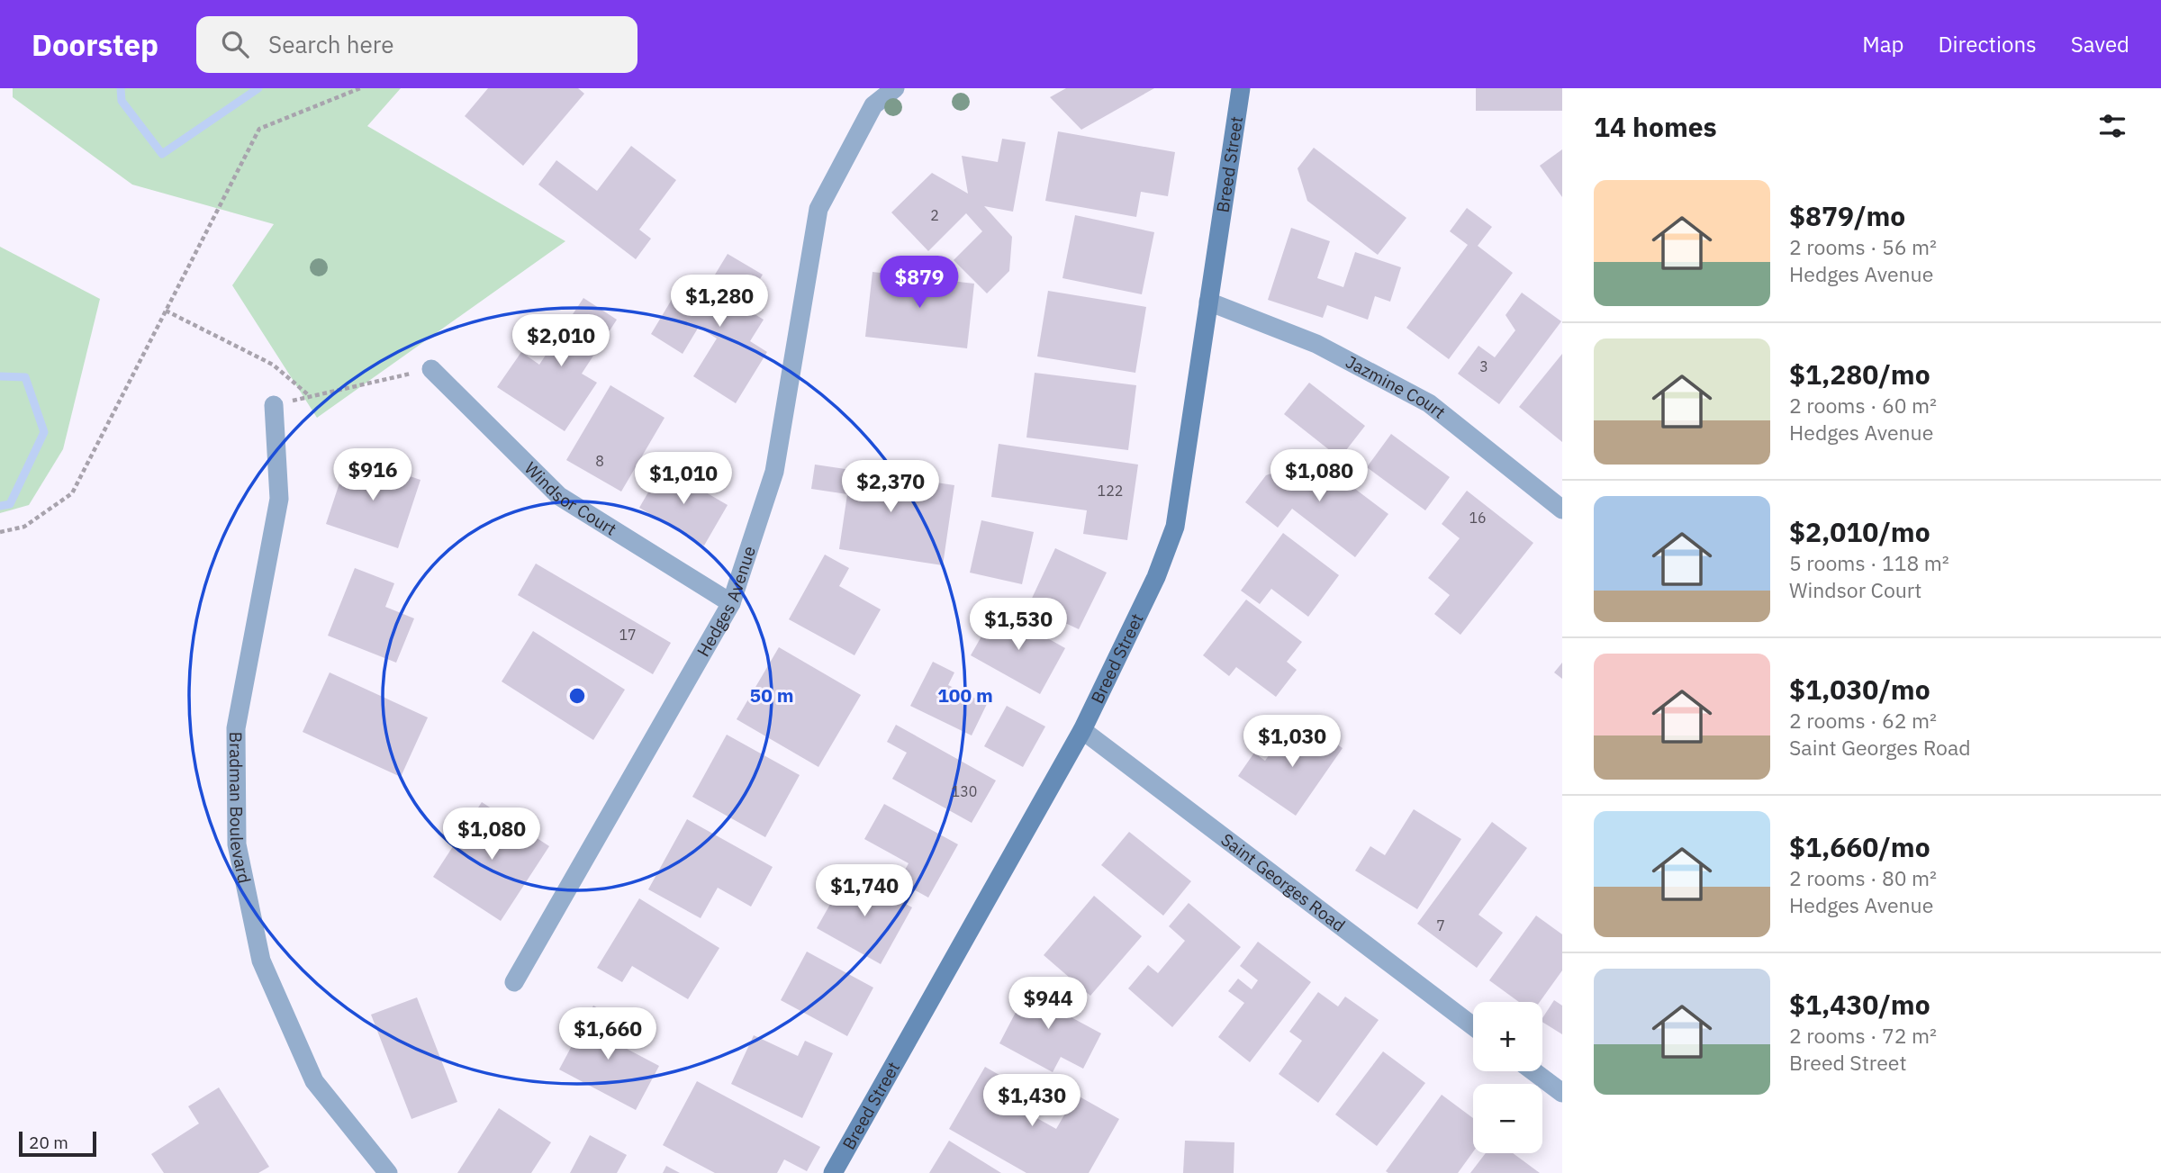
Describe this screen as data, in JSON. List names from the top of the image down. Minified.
{"streets":{"street":["Breed Street","Jazmine Court","Windsor Court","Hedges Avenue","Bradman Boulevard","Saint Georges Road"]},"crossings":[["Breed Street","Jazmine Court"],["Breed Street","Saint Georges Road"],["Windsor Court","Hedges Avenue"]],"house_numbers":["2","3","8","122","16","17","130","7"],"scale_bar":"20 m","page":{"header":"Doorstep","search":"Search here","nav":["Map","Directions","Saved"],"heading":"14 homes","list":[{"name":"$879/mo","note":"2 rooms · 56 m² · Hedges Avenue"},{"name":"$1,280/mo","note":"2 rooms · 60 m² · Hedges Avenue"},{"name":"$2,010/mo","note":"5 rooms · 118 m² · Windsor Court"},{"name":"$1,030/mo","note":"2 rooms · 62 m² · Saint Georges Road"},{"name":"$1,660/mo","note":"2 rooms · 80 m² · Hedges Avenue"},{"name":"$1,430/mo","note":"2 rooms · 72 m² · Breed Street"}],"price":["$879","$1,280","$2,010","$916","$1,080","$1,010","$2,370","$1,530","$1,030","$1,080","$1,740","$944","$1,660","$1,430"],"map_buttons":["+","−"],"scale":"20 m"},"rings":["50 m","100 m"]}
